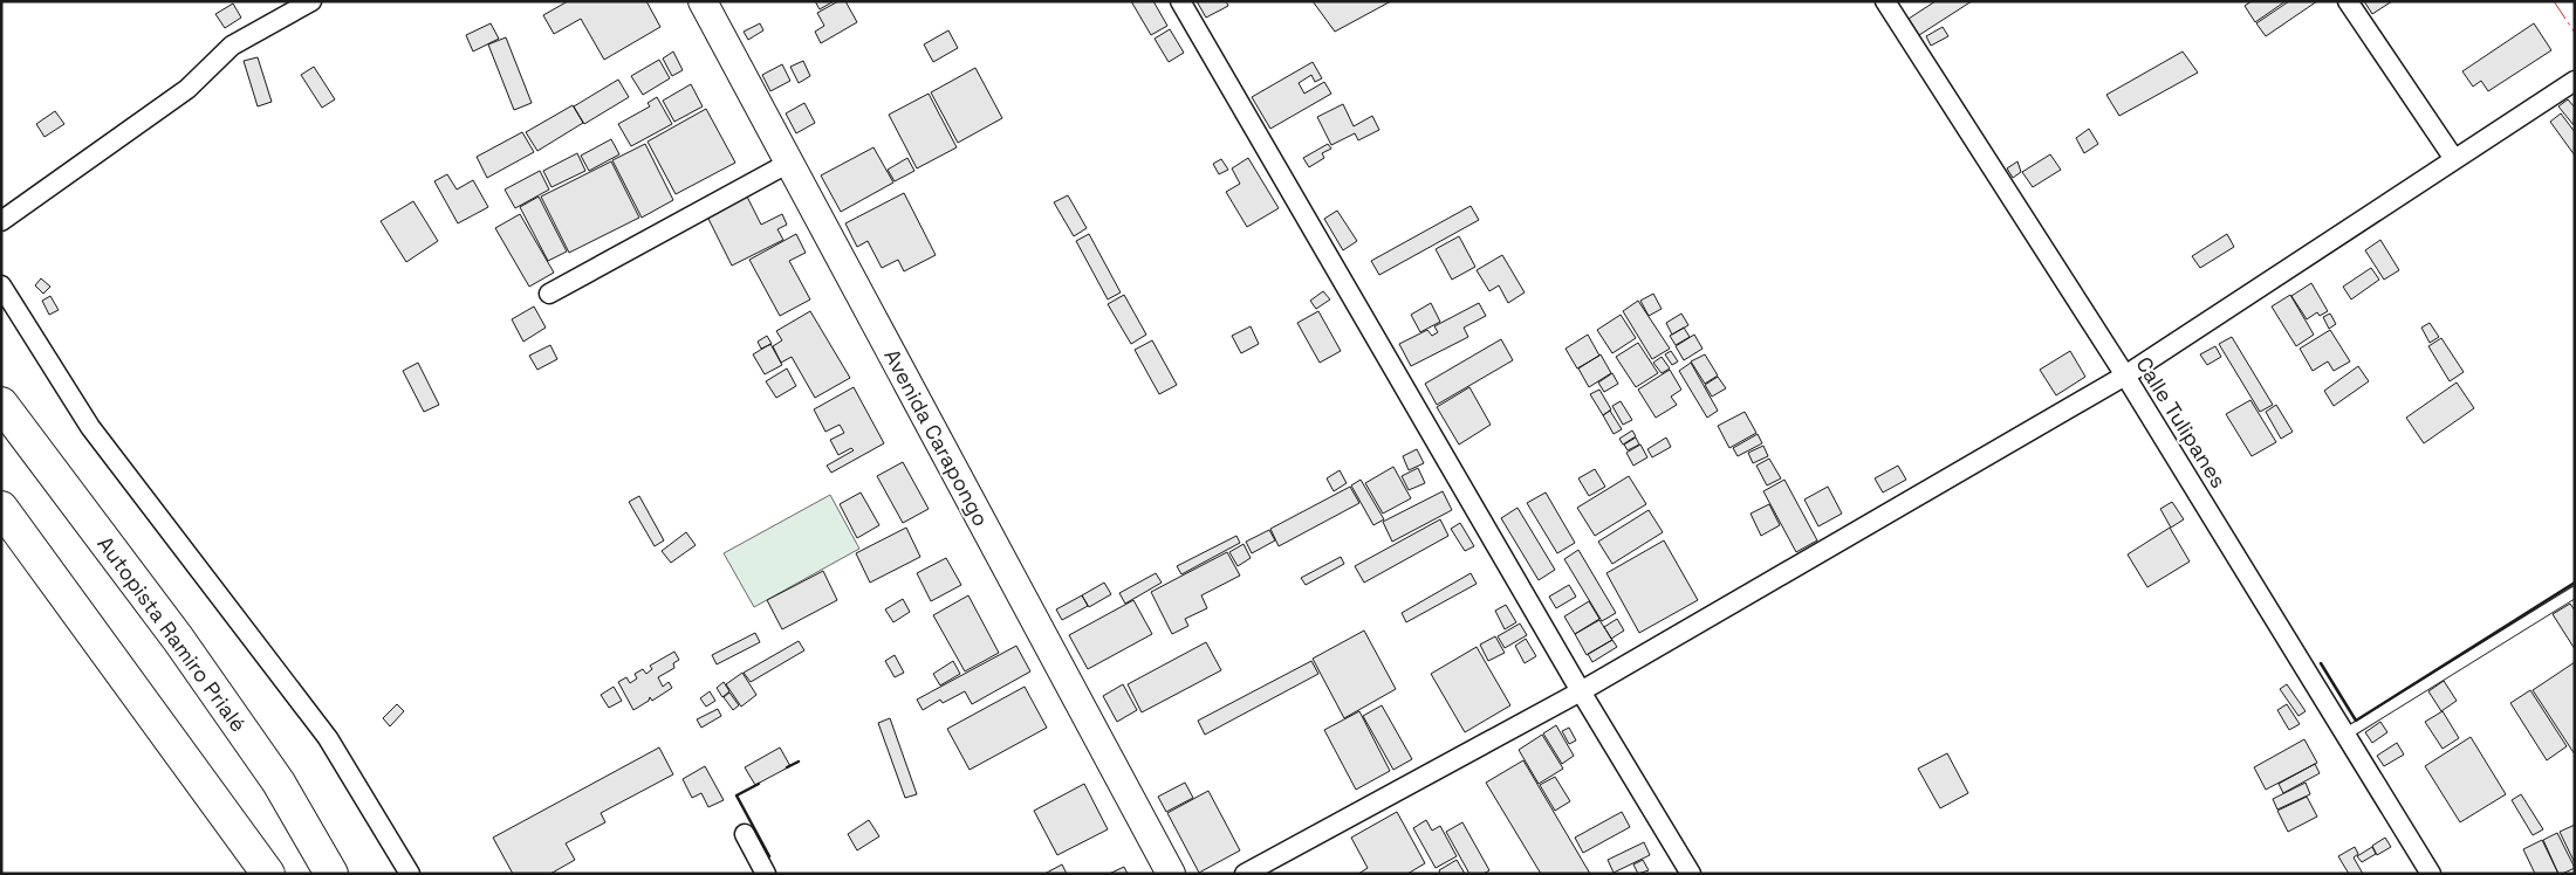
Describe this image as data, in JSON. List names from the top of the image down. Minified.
{"streets":{"highway":["Autopista Ramiro Prialé"],"street":["Calle Tulipanes","Avenida Carapongo"]}}
